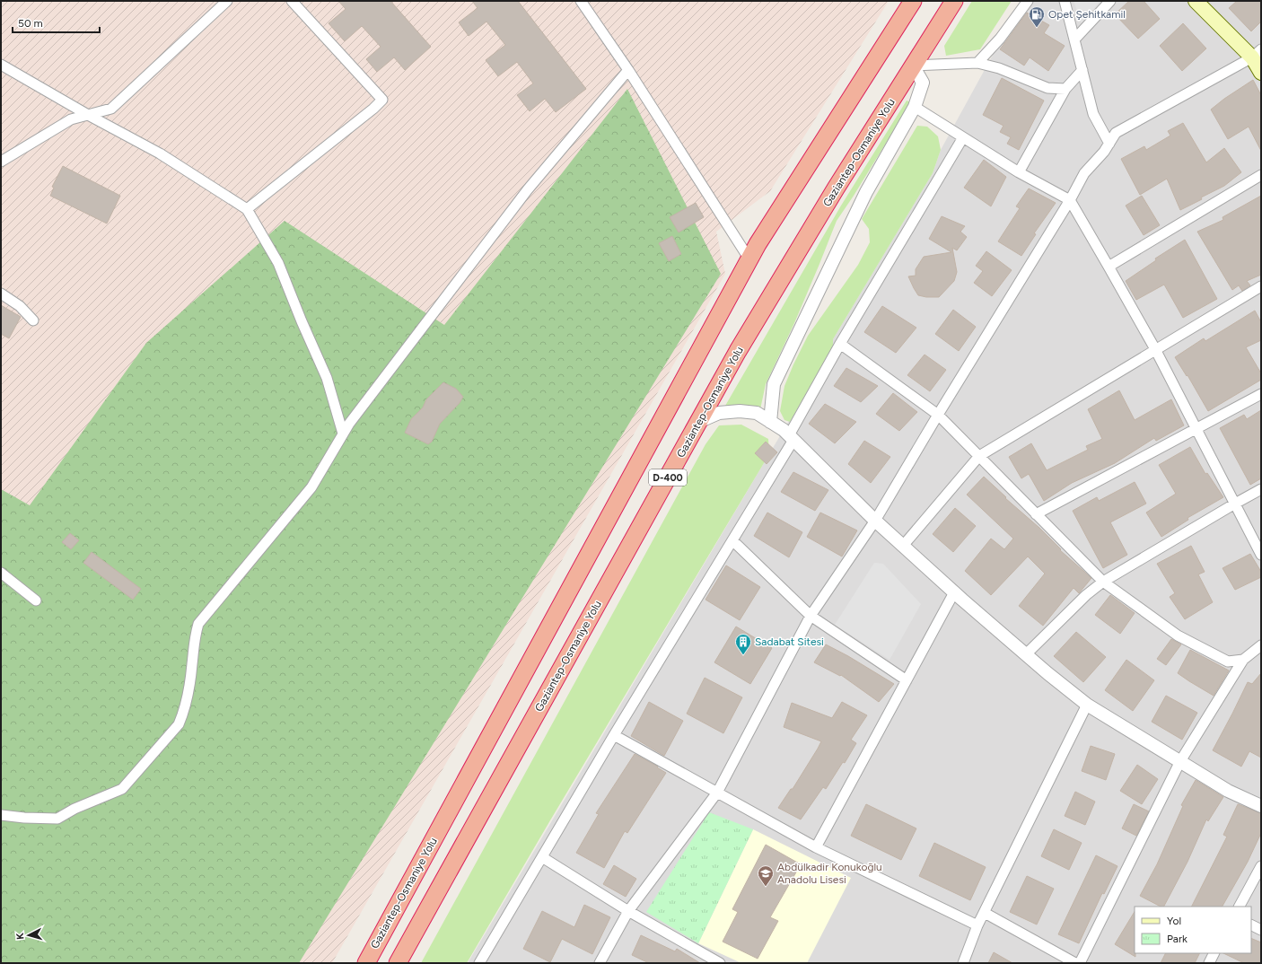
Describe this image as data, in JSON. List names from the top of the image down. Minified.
{"streets":{"highway":["Gaziantep-Osmaniye Yolu","D-400"]},"places":{"fuel station":["Opet Şehitkamil"],"building":["Sadabat Sitesi"],"school or university":["Abdülkadir Konukoğlu Anadolu Lisesi"]},"legend":["Yol","Park"],"scale_bar":"50 m","north":"left"}
